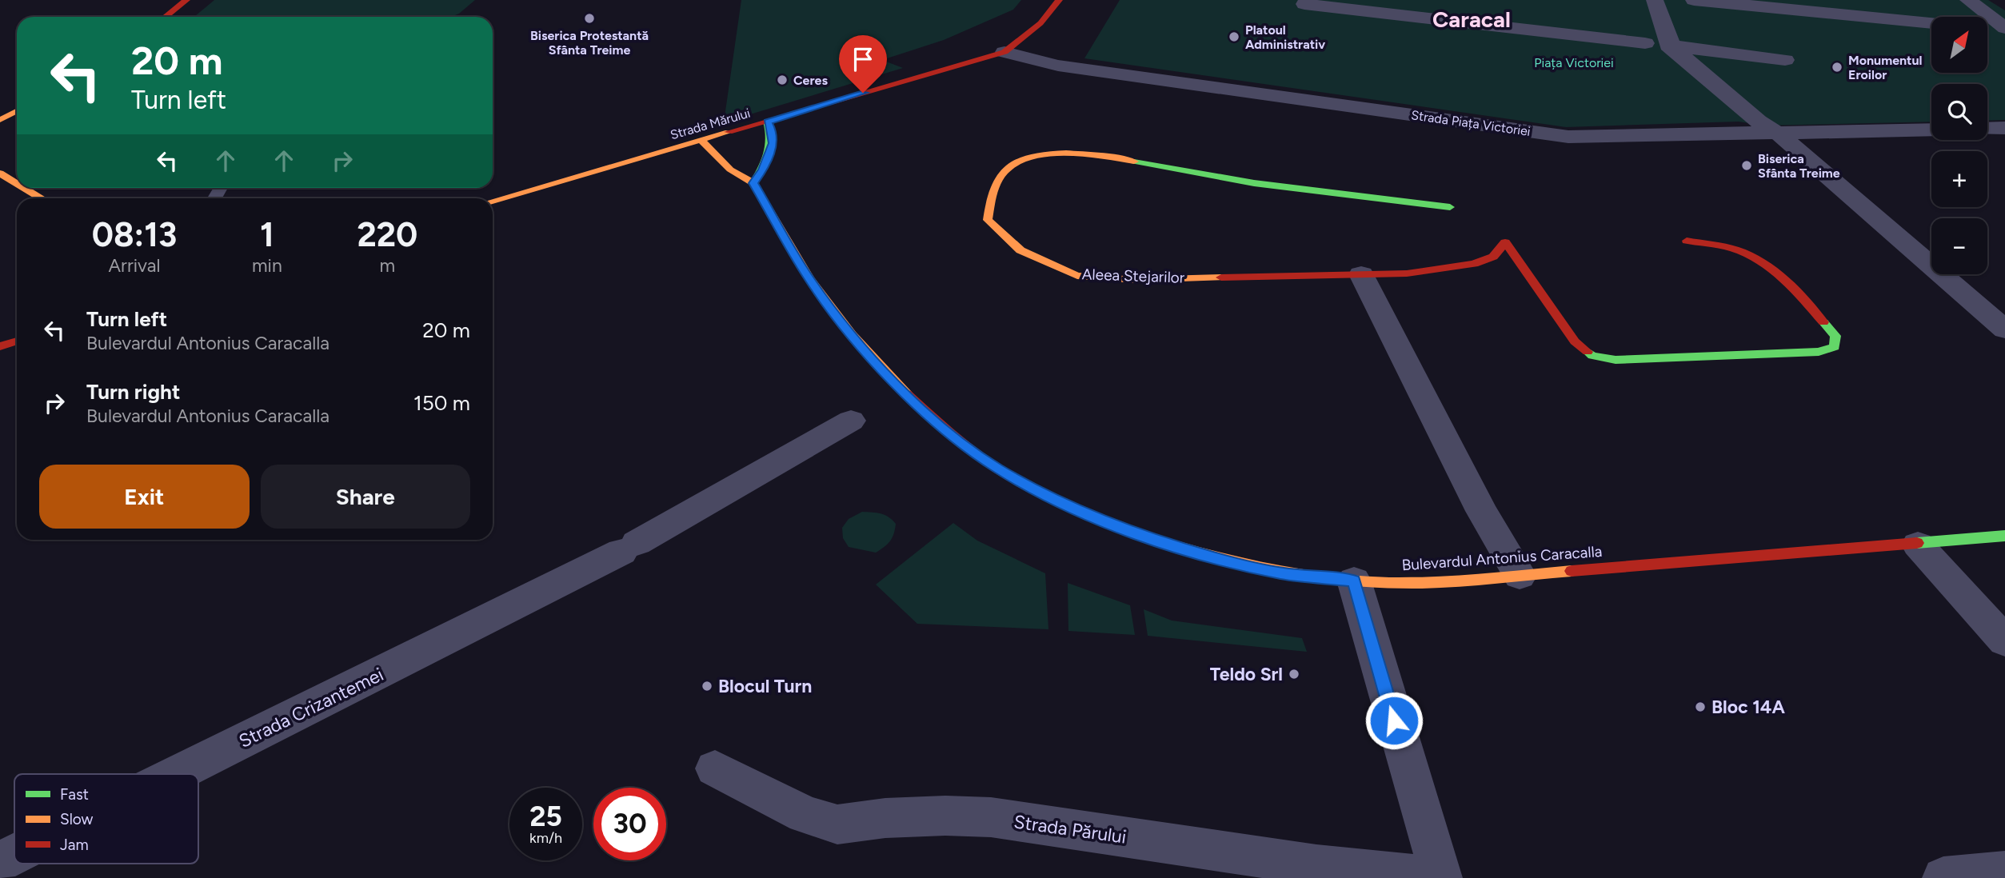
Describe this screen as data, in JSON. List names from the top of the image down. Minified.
{"streets":{"main road":["Strada Mărului","Aleea Stejarilor","Bulevardul Antonius Caracalla"],"street":["Strada Piața Victoriei","Strada Crizantemei","Strada Părului"]},"crossings":[["Strada Piața Victoriei","Strada Mărului"],["Strada Mărului","Bulevardul Antonius Caracalla"]],"districts":["Caracal"],"parks":["Piața Victoriei"],"places":["Biserica Protestantă Sfânta Treime","Platoul Administrativ","Monumentul Eroilor","Ceres","Biserica Sfânta Treime","Teldo Srl","Blocul Turn","Bloc 14A"],"legend":["Fast","Slow","Jam"],"north":"top right","page":{"map_buttons":["+","−"],"turn":["20 m","Turn left"],"eta":["08:13","Arrival","1","min","220","m"],"list":[{"name":"Turn left","note":"Bulevardul Antonius Caracalla","value":"20 m"},{"name":"Turn right","note":"Bulevardul Antonius Caracalla","value":"150 m"}],"buttons":["Exit","Share"],"speed":"25 km/h","limit":"30"}}
